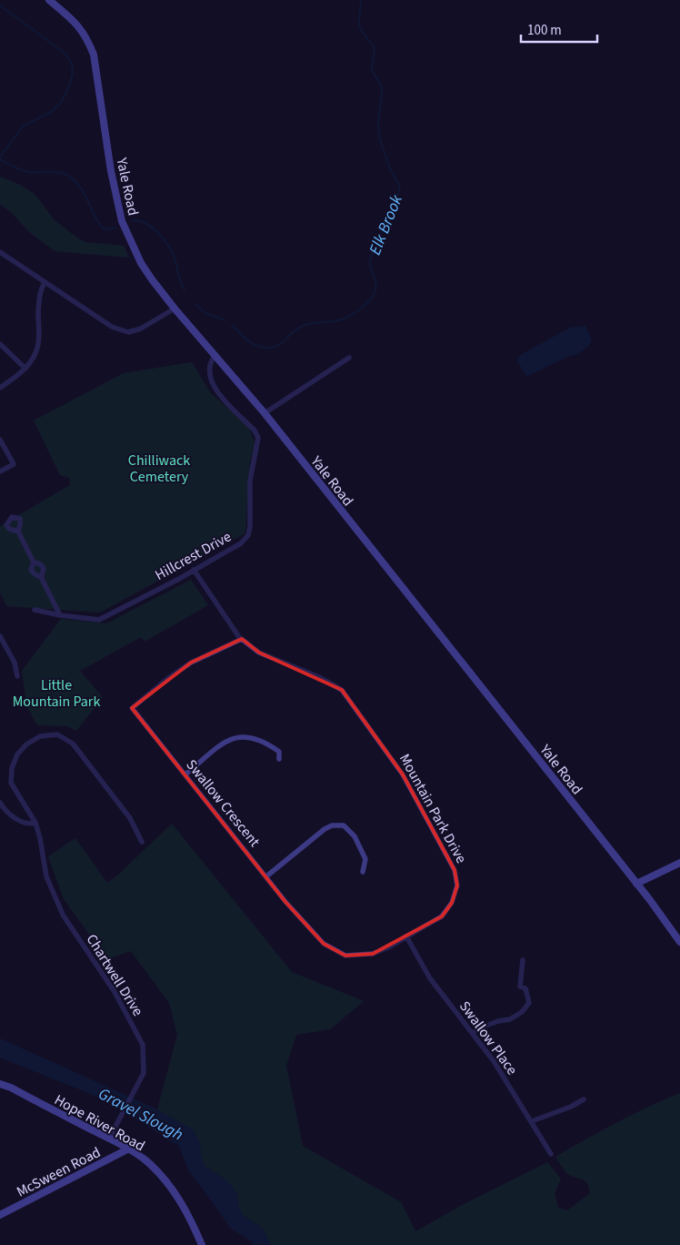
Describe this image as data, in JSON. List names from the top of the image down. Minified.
{"streets":{"main road":["Yale Road","Hope River Road","McSween Road"],"street":["Hillcrest Drive","Swallow Crescent","Mountain Park Drive","Chartwell Drive","Swallow Place"]},"crossings":[["Yale Road","Hillcrest Drive"],["Hillcrest Drive","Mountain Park Drive"],["Swallow Crescent","Mountain Park Drive"],["Swallow Crescent","Swallow Place"],["Mountain Park Drive","Swallow Place"],["Chartwell Drive","Hope River Road"],["Hope River Road","McSween Road"]],"water":["Elk Brook","Gravel Slough"],"parks":["Chilliwack Cemetery","Little Mountain Park"],"scale_bar":"100 m"}
